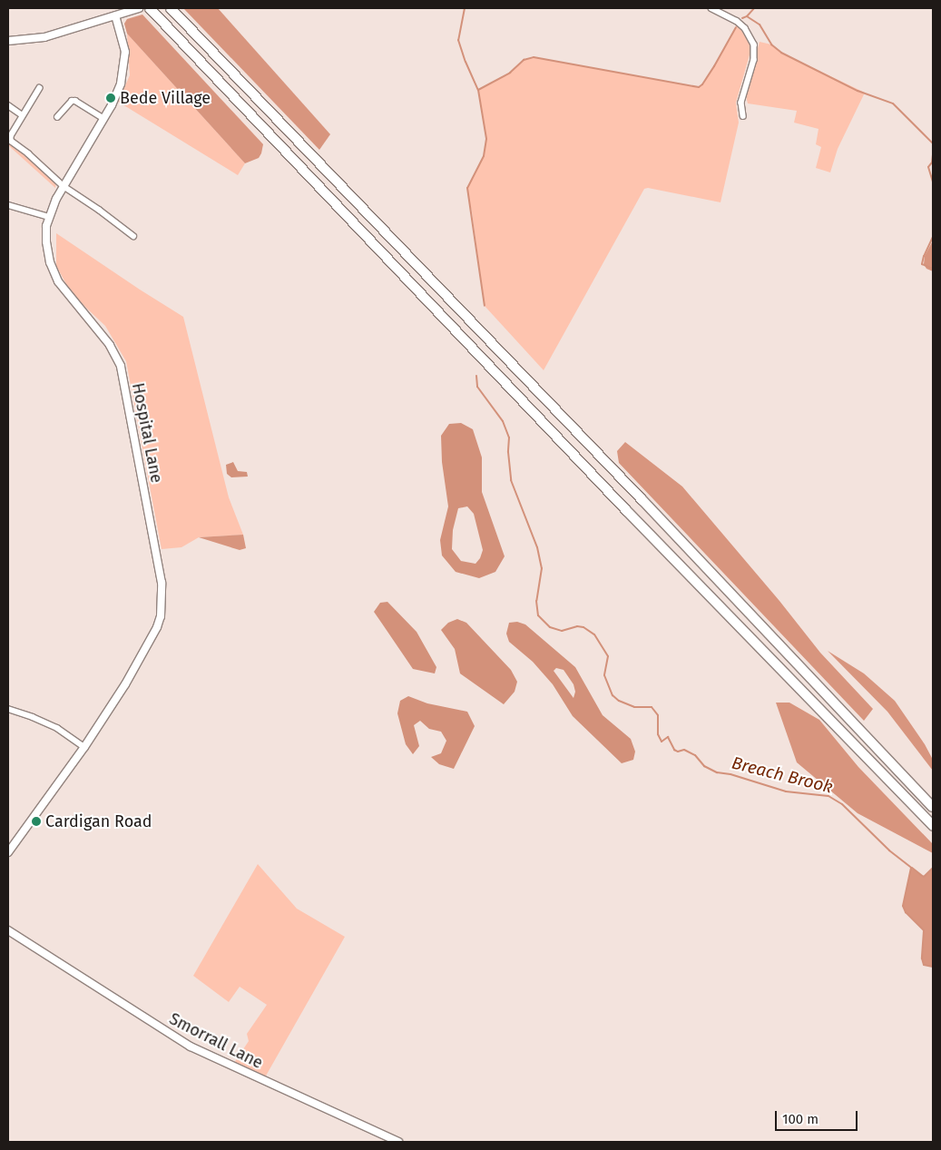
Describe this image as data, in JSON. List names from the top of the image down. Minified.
{"streets":{"street":["Hospital Lane","Smorrall Lane"]},"water":["Breach Brook"],"places":["Bede Village","Cardigan Road"],"scale_bar":"100 m"}
